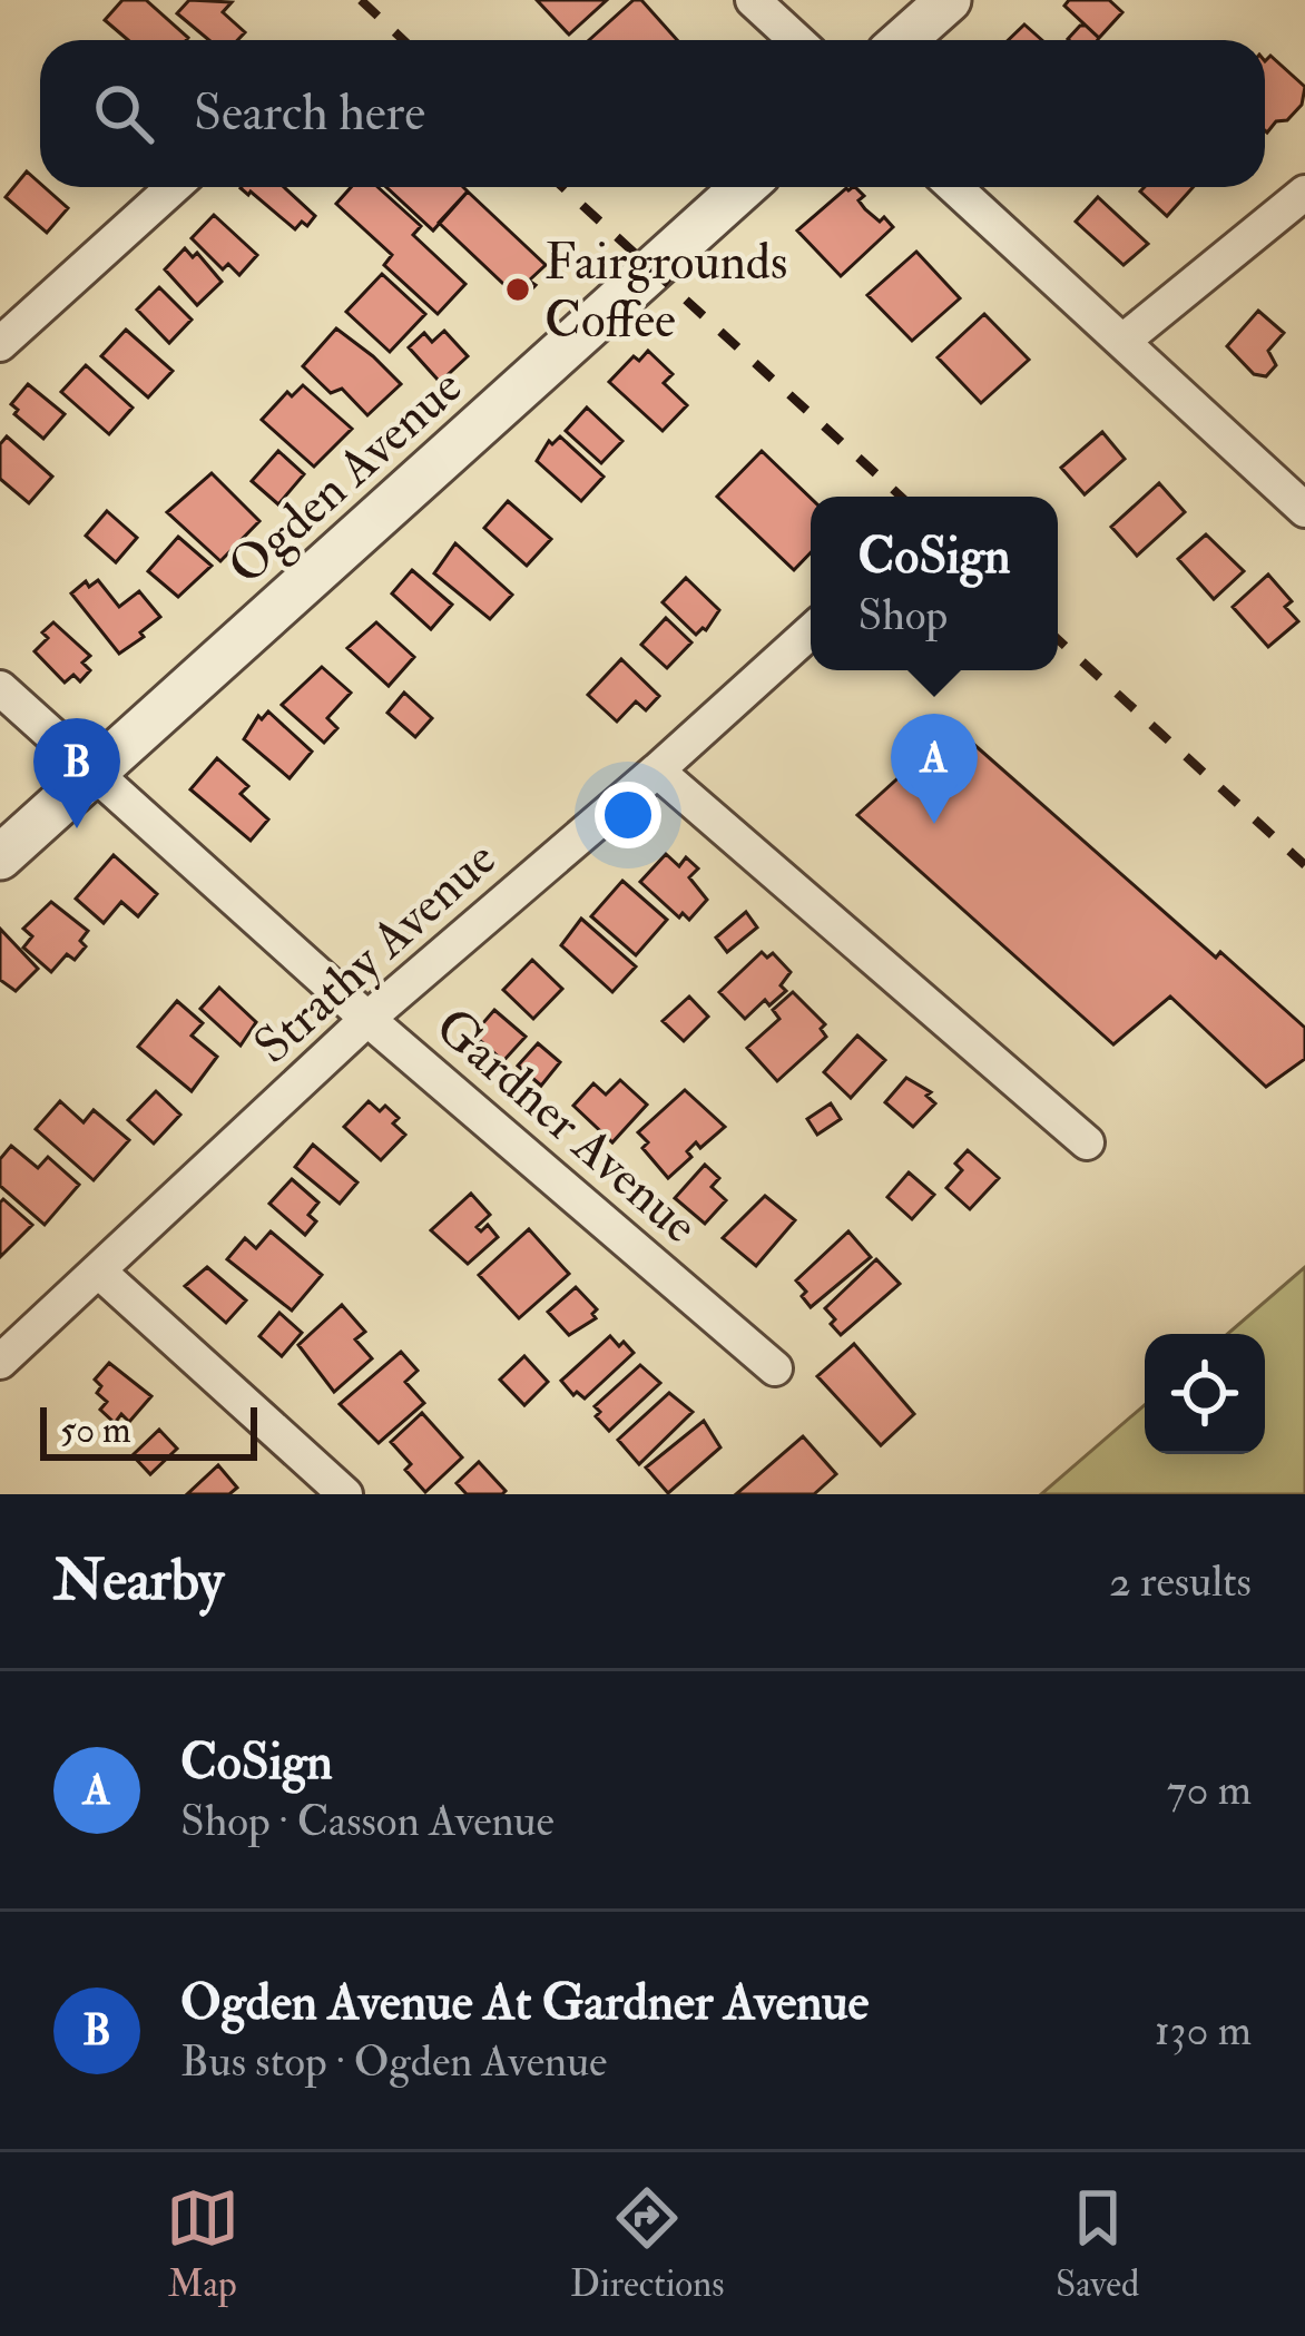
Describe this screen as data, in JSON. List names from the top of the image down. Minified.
{"streets":{"street":["Ogden Avenue","Strathy Avenue","Gardner Avenue"]},"crossings":[["Ogden Avenue","Gardner Avenue"],["Strathy Avenue","Gardner Avenue"]],"places":["Fairgrounds Coffee"],"scale_bar":"50 m","page":{"search":"Search here","popup":["CoSign","Shop"],"pins":["A","B"],"scale":"50 m","heading":["Nearby","2 results"],"list":[{"mark":"A","name":"CoSign","note":"Shop · Casson Avenue","value":"70 m"},{"mark":"B","name":"Ogden Avenue At Gardner Avenue","note":"Bus stop · Ogden Avenue","value":"130 m"}],"nav":["Map","Directions","Saved"]}}
